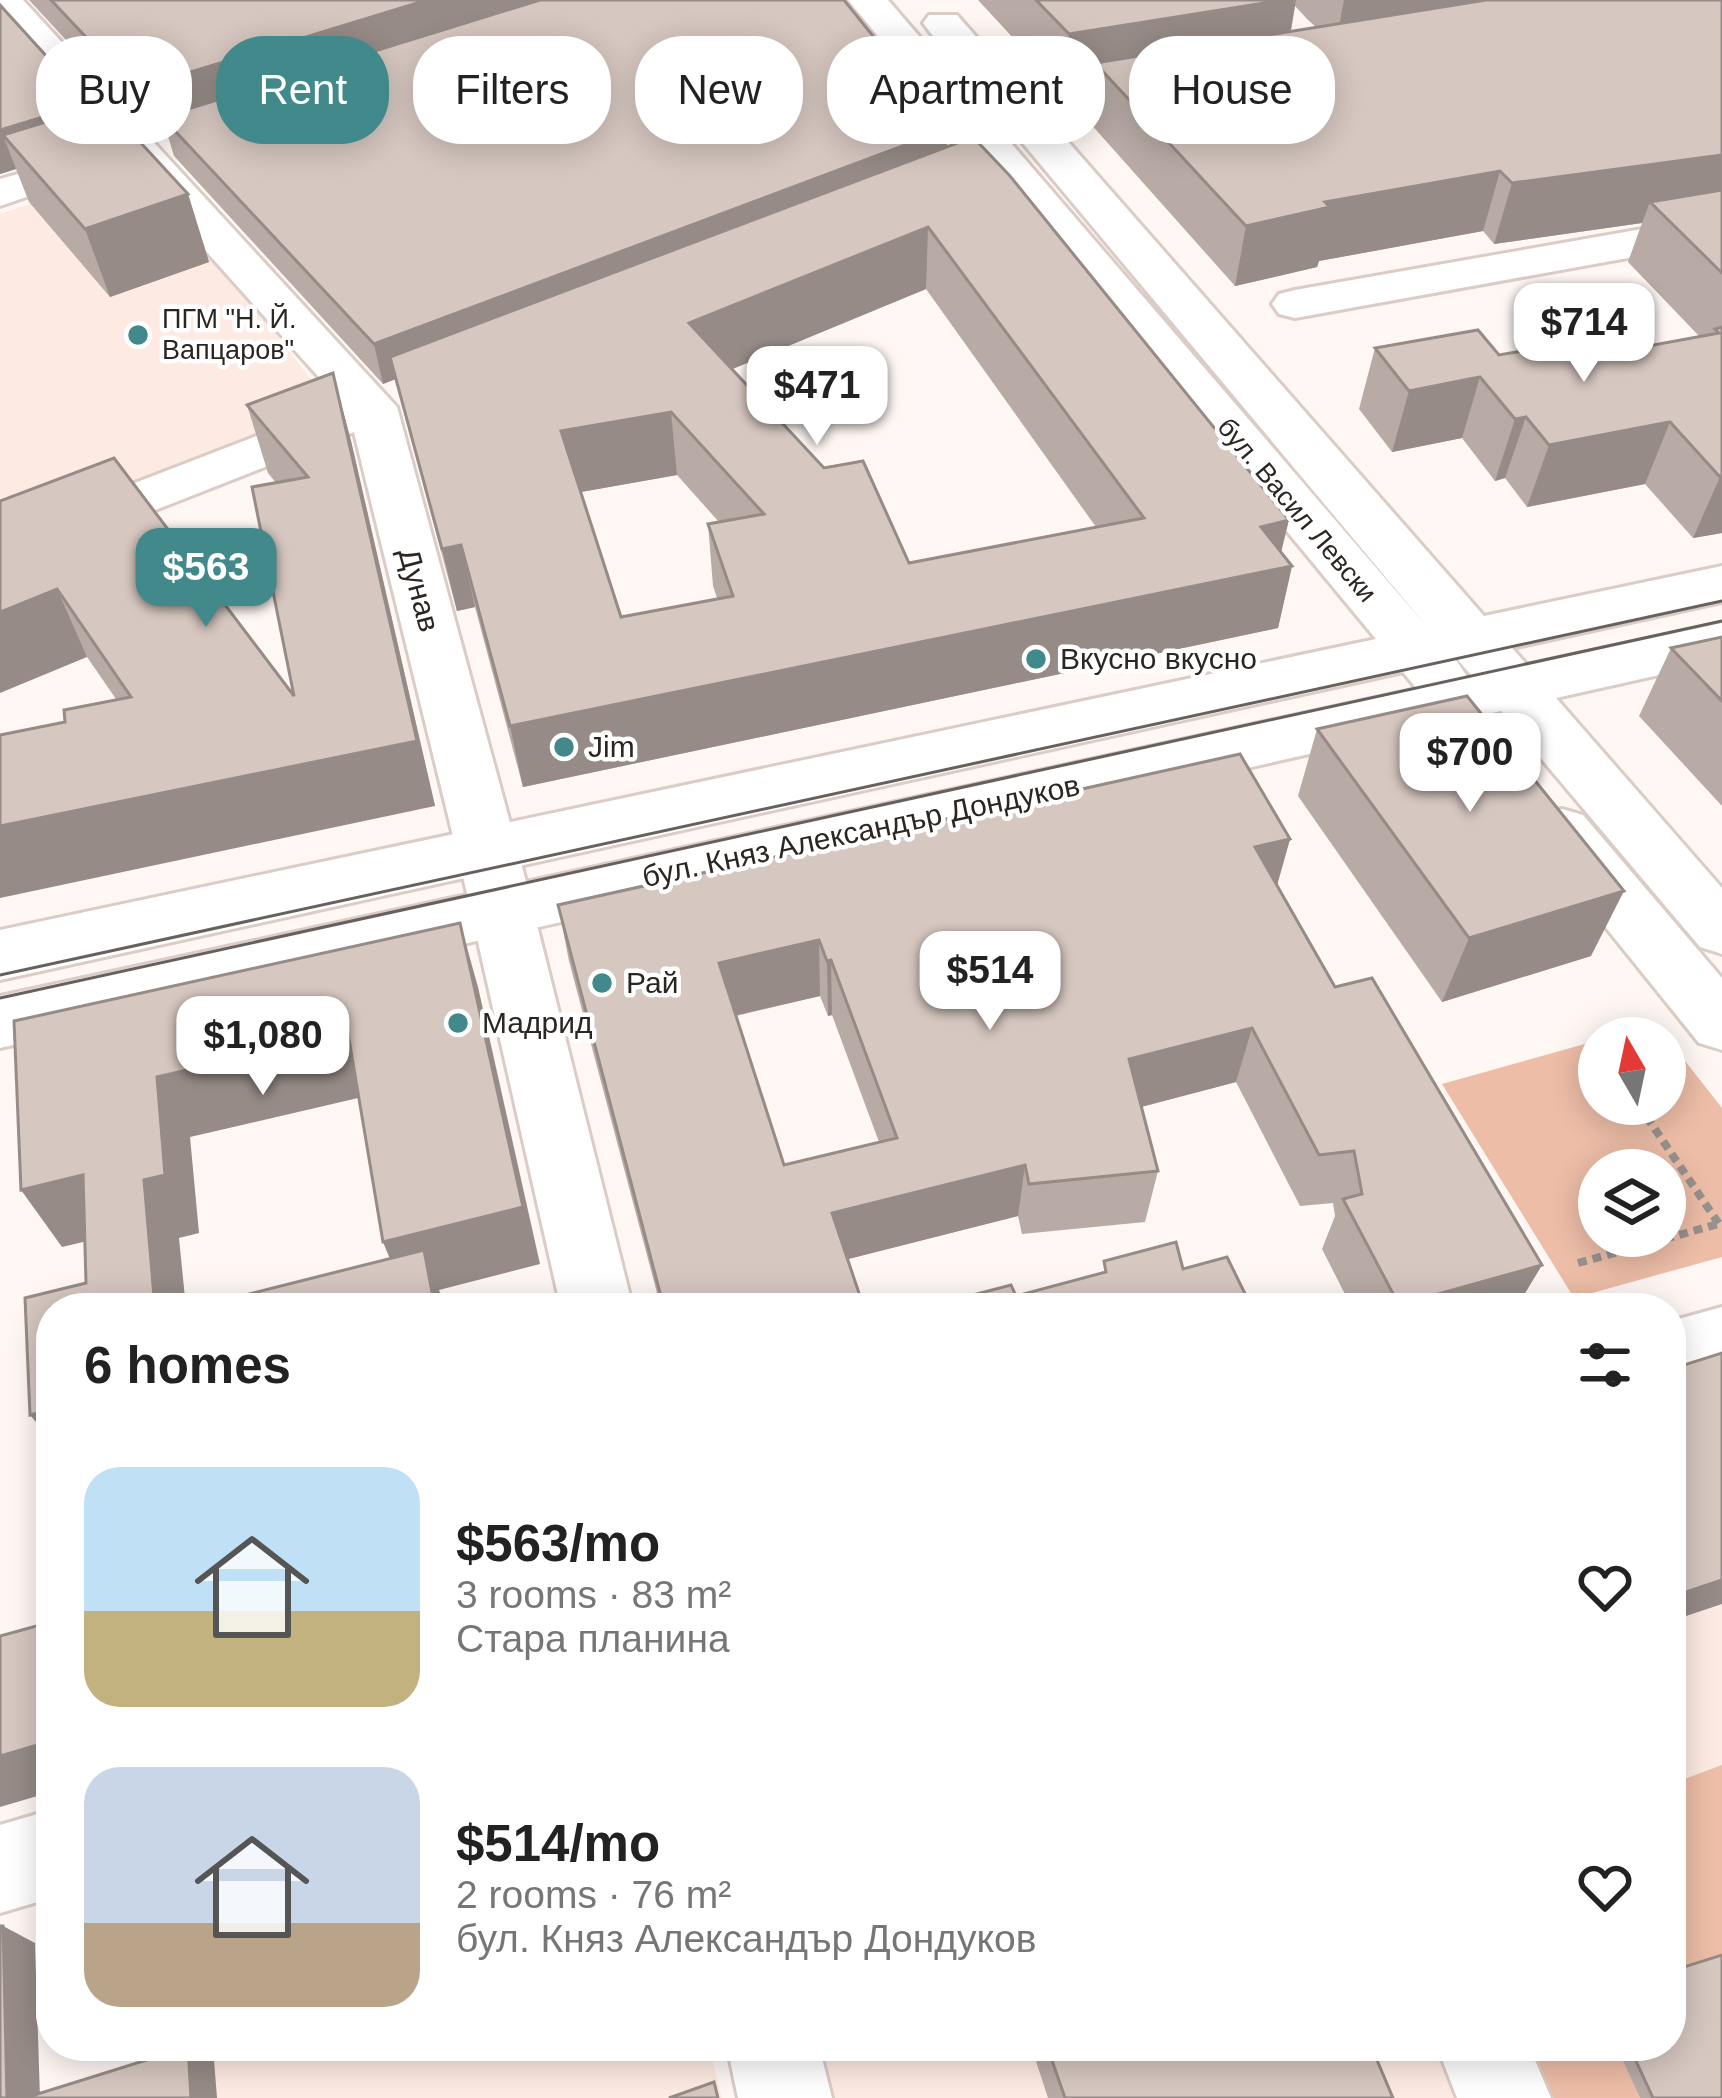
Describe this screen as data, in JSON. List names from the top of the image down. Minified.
{"streets":{"main road":["бул. Васил Левски","Дунав","бул. Княз Александър Дондуков"]},"crossings":[["бул. Васил Левски","бул. Княз Александър Дондуков"],["Дунав","бул. Княз Александър Дондуков"]],"places":["ПГМ \"Н. Й. Вапцаров\"","Вкусно вкусно","Jim","Рай","Мадрид"],"north":"top","page":{"chip":["Buy","Rent","Filters","New","Apartment","House"],"price":["$714","$471","$563","$700","$514","$1,080"],"heading":"6 homes","list":[{"name":"$563/mo","note":"3 rooms · 83 m² · Стара планина"},{"name":"$514/mo","note":"2 rooms · 76 m² · бул. Княз Александър Дондуков"}]}}
